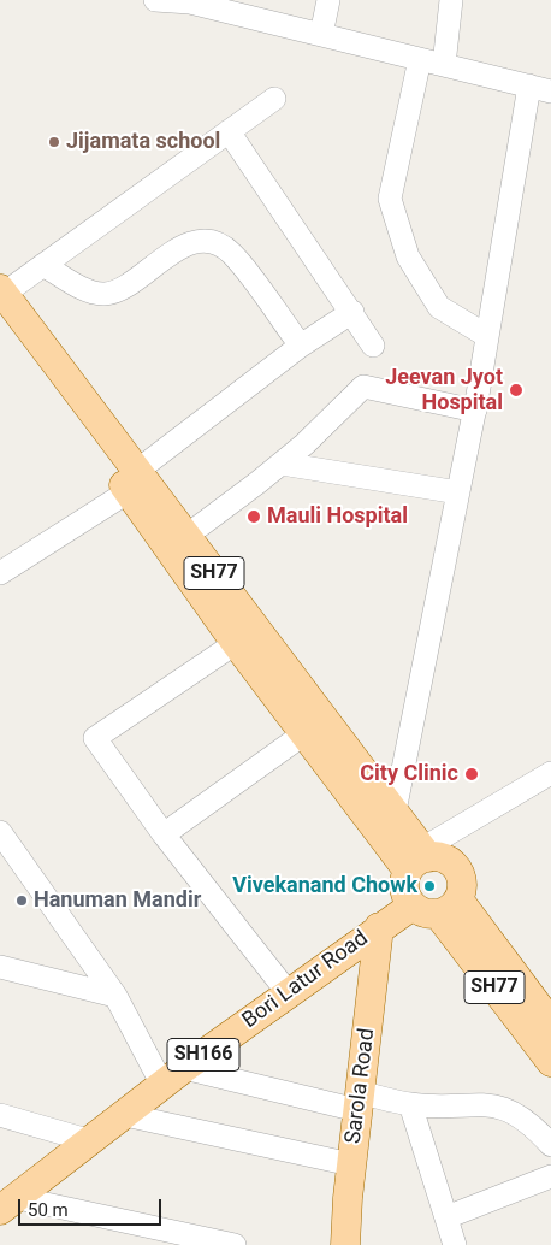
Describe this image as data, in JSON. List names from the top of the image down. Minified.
{"streets":{"main road":["SH77","Bori Latur Road","SH166","Sarola Road"]},"crossings":[["SH77","Bori Latur Road"],["Bori Latur Road","Sarola Road"]],"places":["Jijamata school","Jeevan Jyot Hospital","Mauli Hospital","City Clinic","Vivekanand Chowk","Hanuman Mandir"],"scale_bar":"50 m"}
